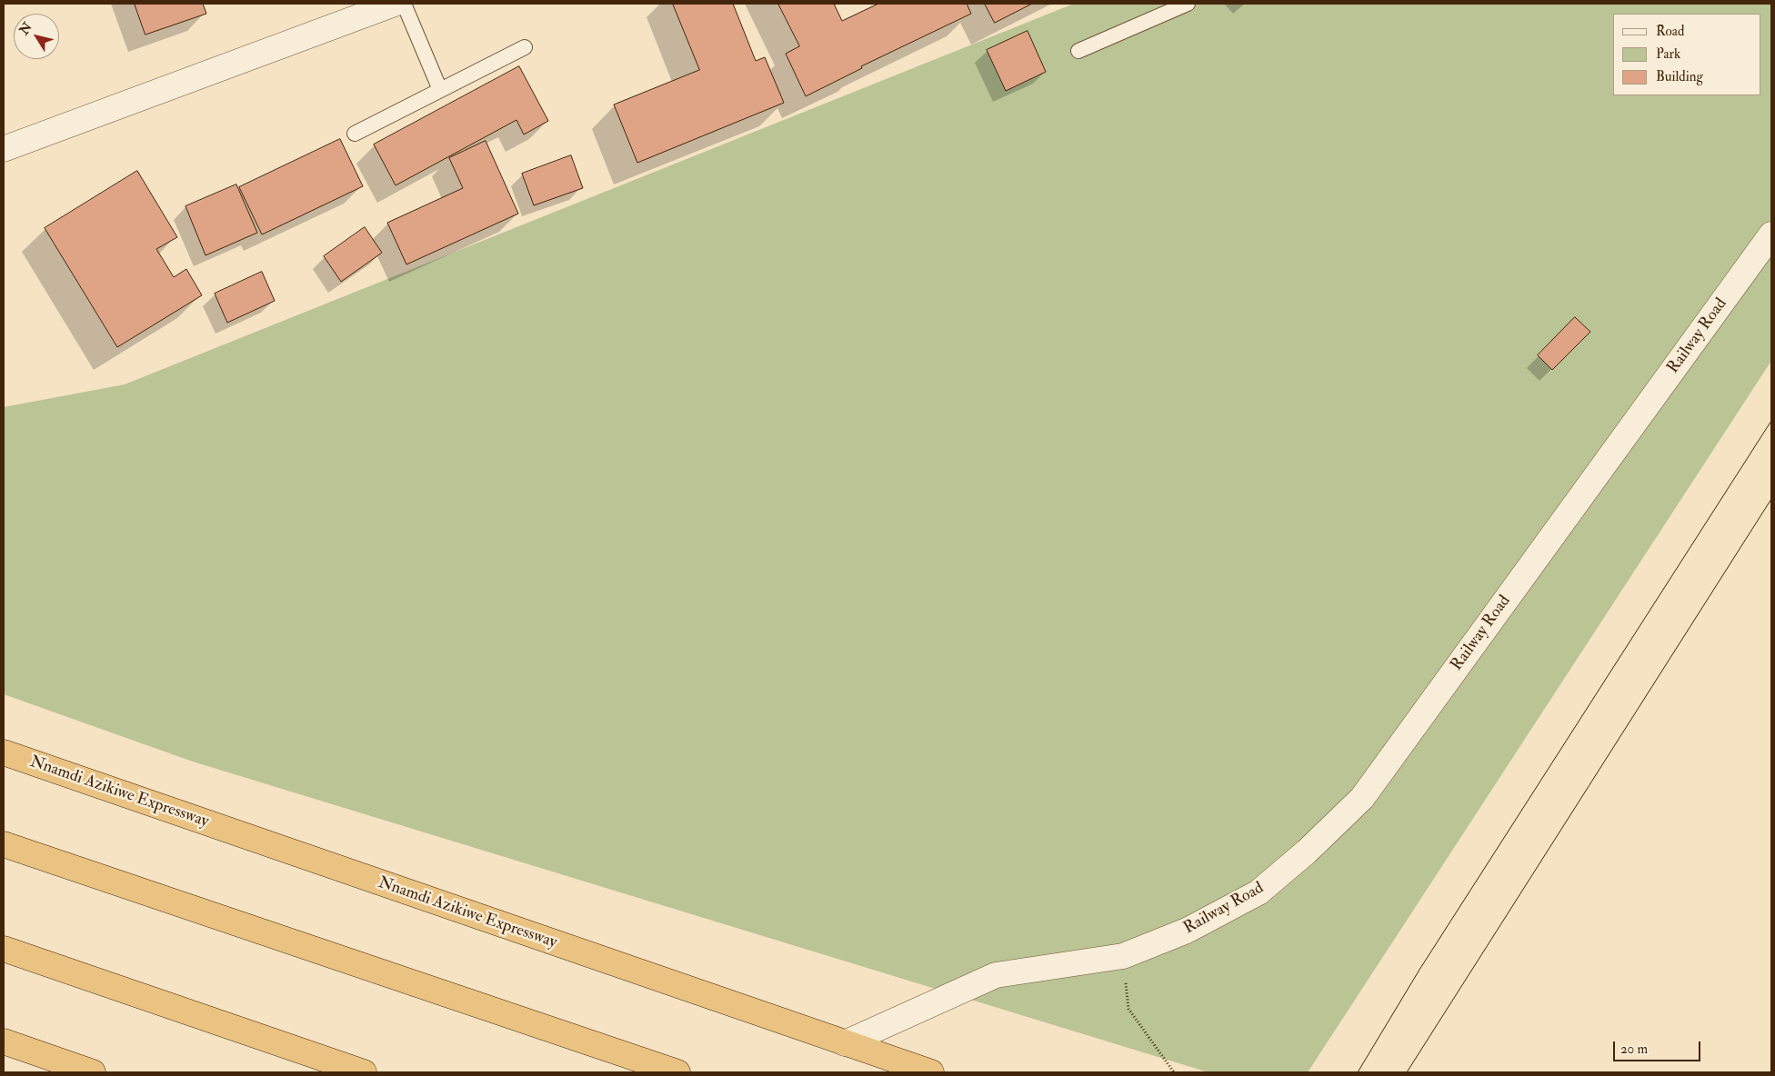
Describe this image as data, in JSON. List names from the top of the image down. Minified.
{"streets":{"highway":["Nnamdi Azikiwe Expressway"],"street":["Railway Road"]},"crossings":[["Railway Road","Nnamdi Azikiwe Expressway"]],"legend":["Road","Park","Building"],"scale_bar":"20 m","north":"top left"}
